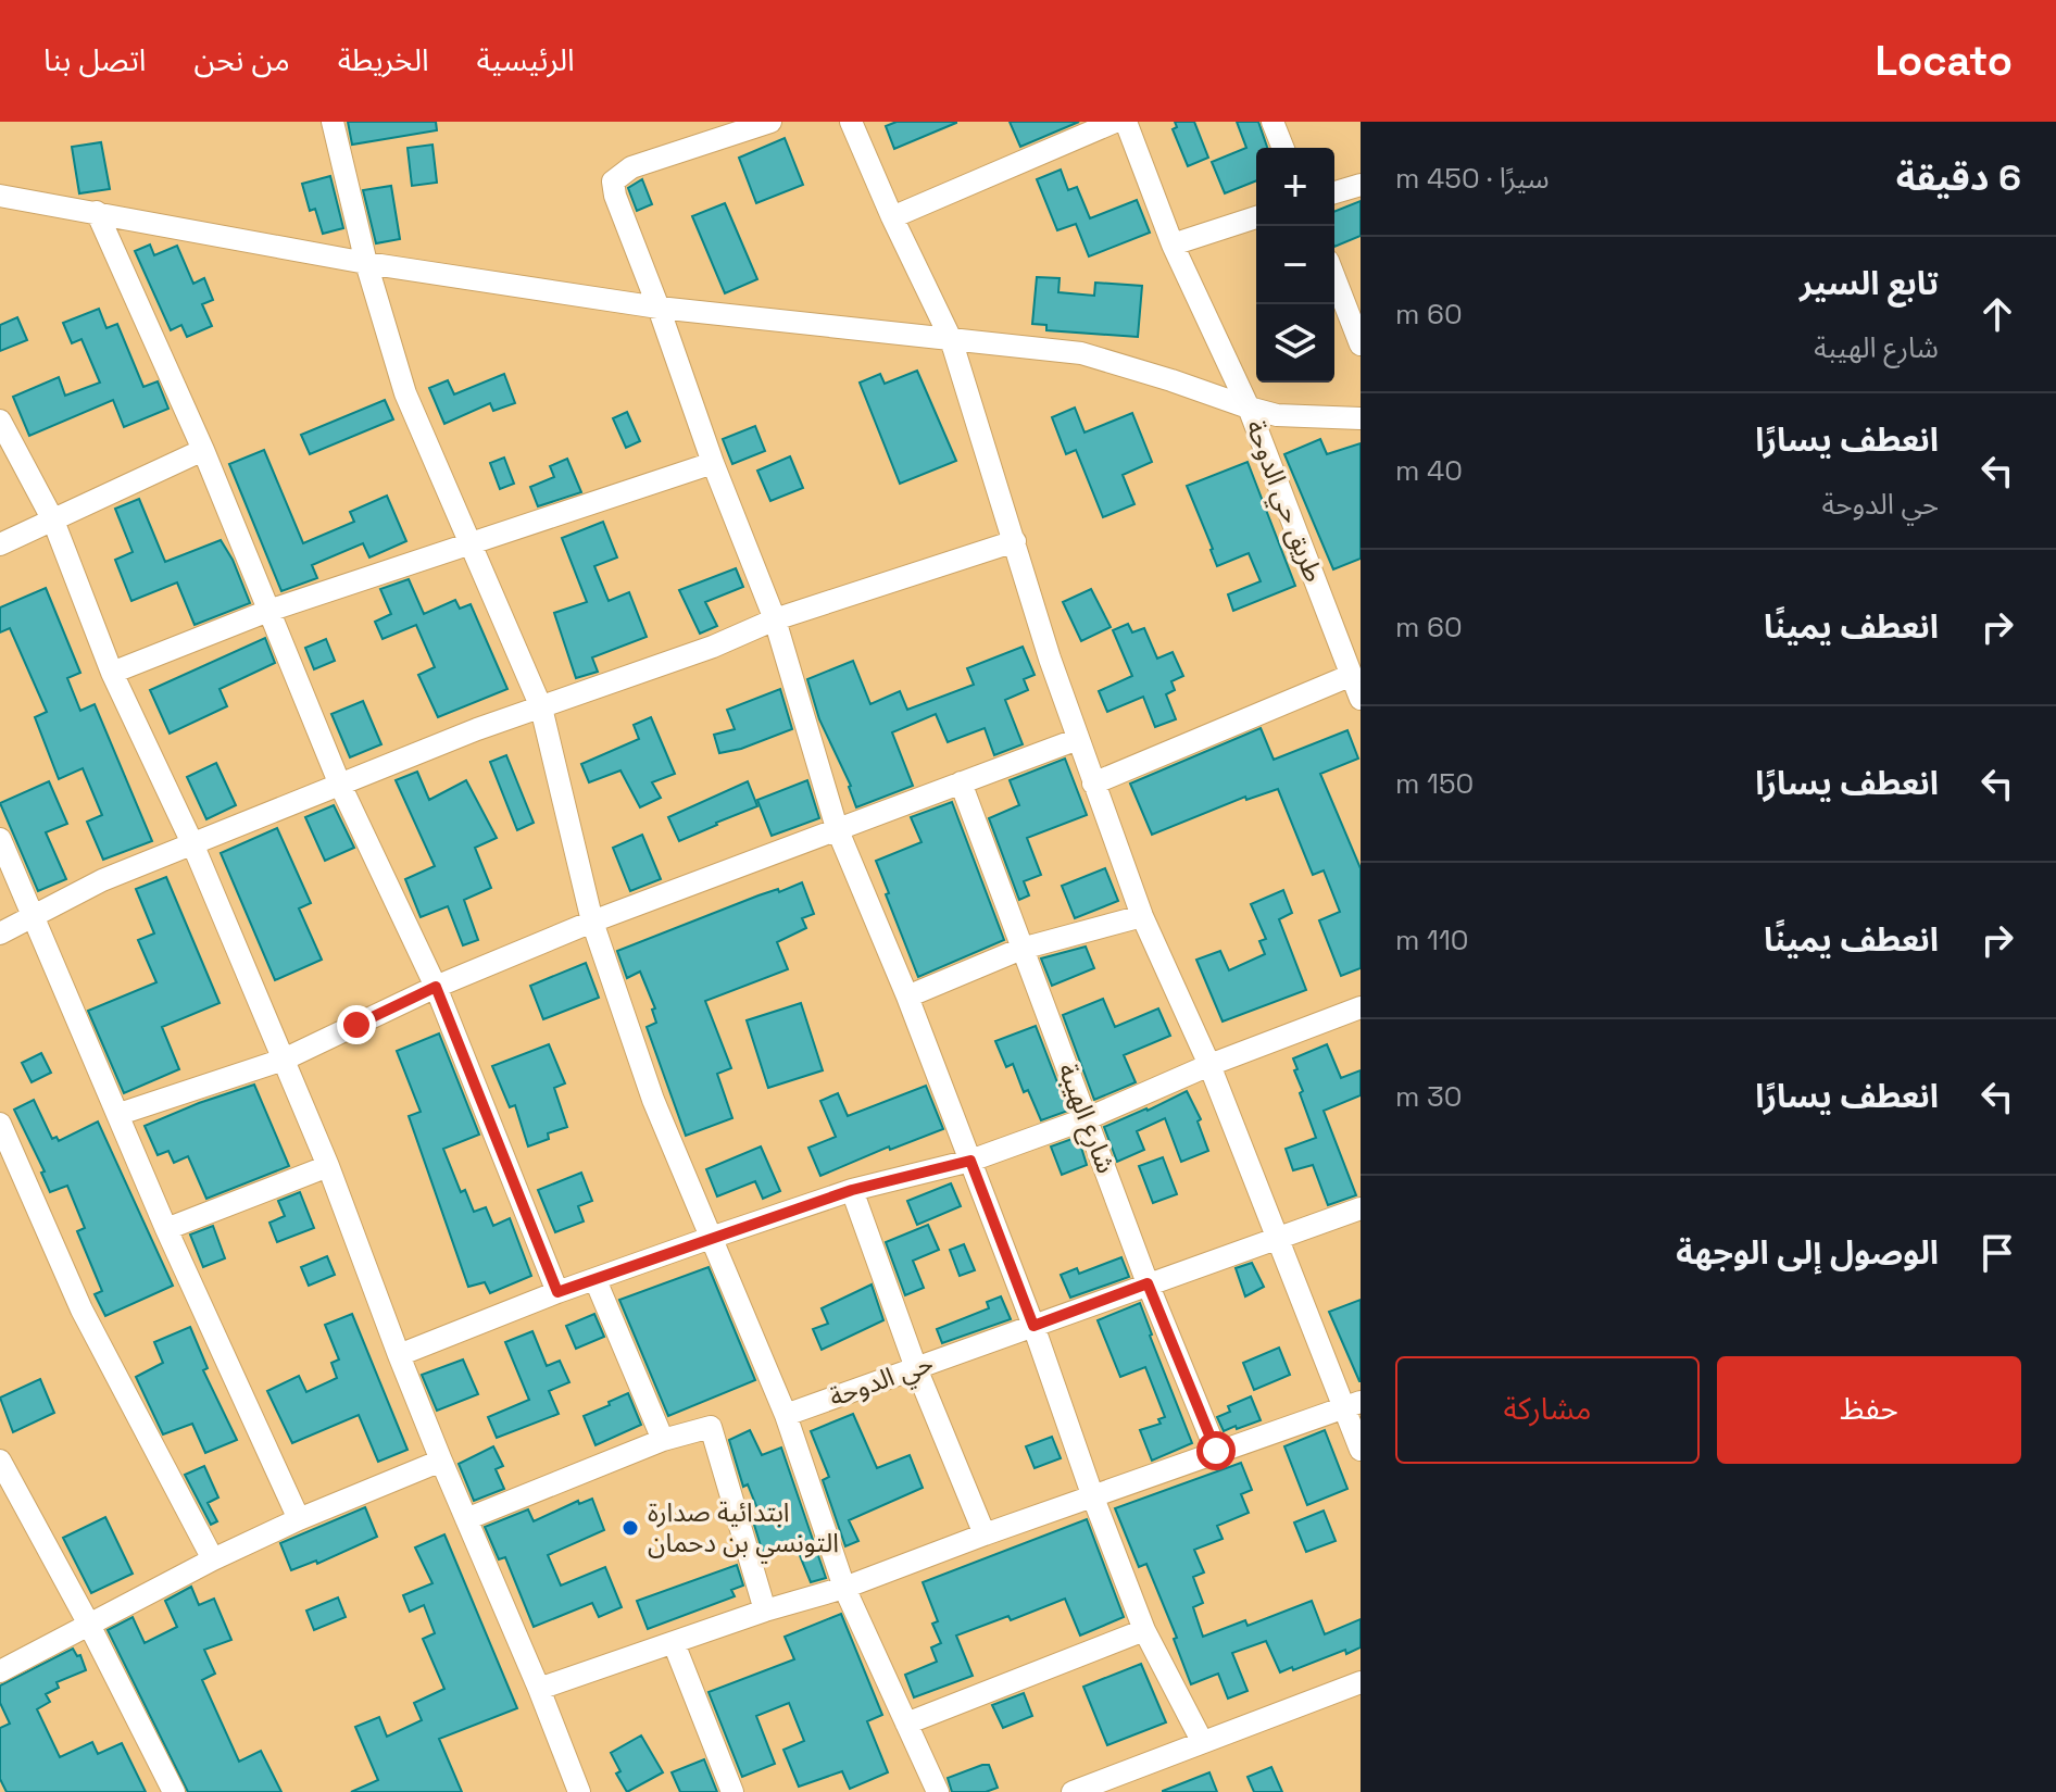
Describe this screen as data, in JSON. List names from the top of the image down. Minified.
{"streets":{"street":["طريق حي الدوحة","شارع الهيبة","حي الدوحة"]},"crossings":[["شارع الهيبة","حي الدوحة"]],"places":["ابتدائية صدارة التونسي بن دحمان"],"page":{"header":"Locato","nav":["الرئيسية","الخريطة","من نحن","اتصل بنا"],"heading":["6 دقيقة","سيرًا · 450 m"],"map_buttons":["+","−"],"list":[["تابع السير","شارع الهيبة","60 m"],["انعطف يسارًا","حي الدوحة","40 m"],["انعطف يمينًا","60 m"],["انعطف يسارًا","150 m"],["انعطف يمينًا","110 m"],["انعطف يسارًا","30 m"],"الوصول إلى الوجهة"],"buttons":["حفظ","مشاركة"]}}
